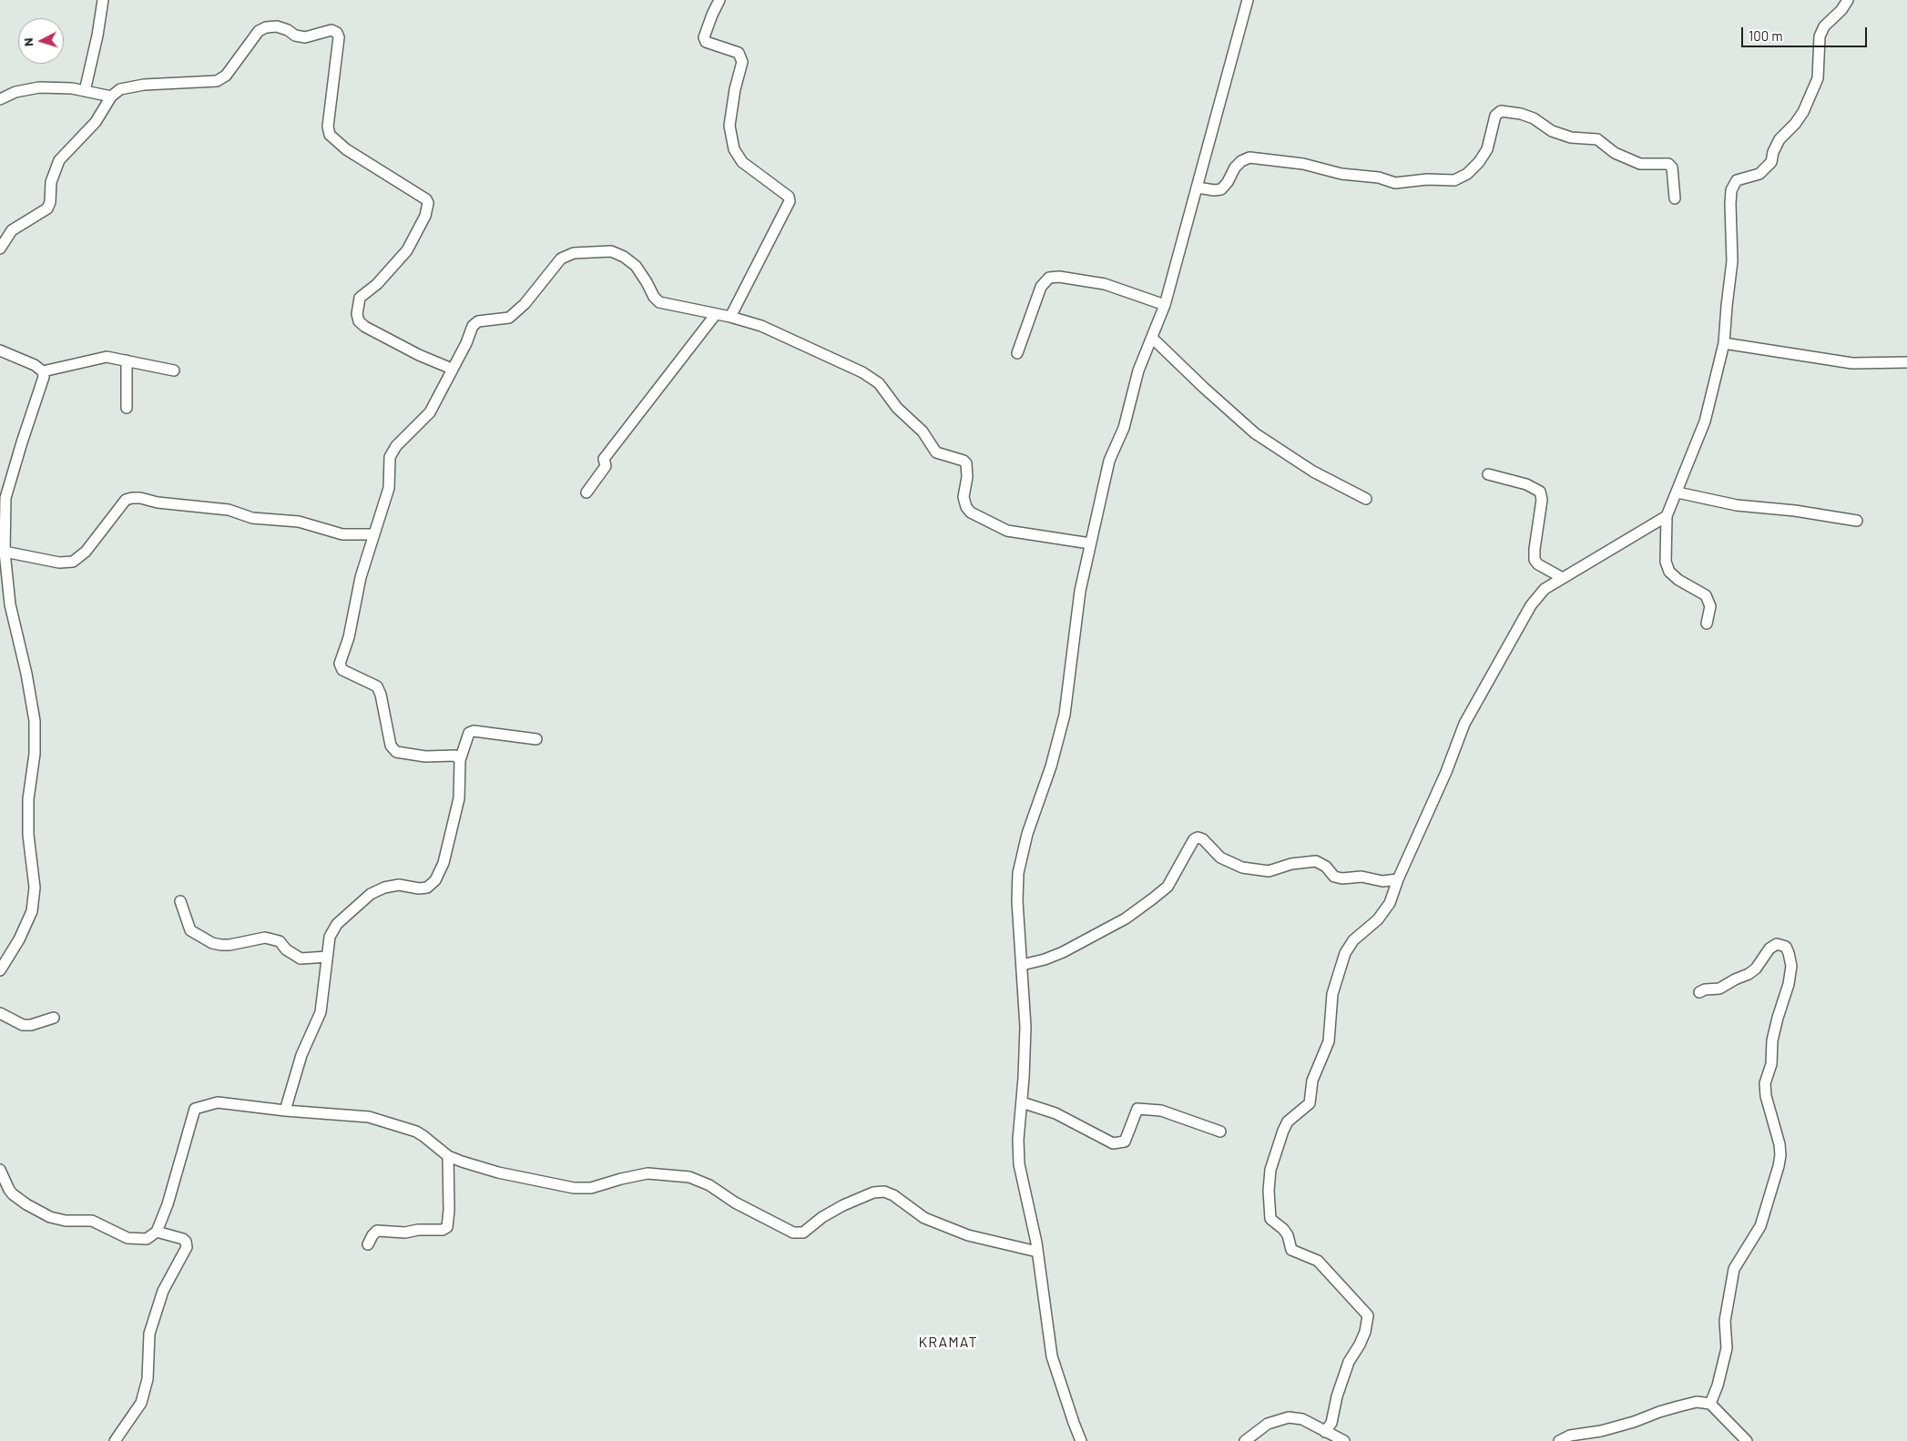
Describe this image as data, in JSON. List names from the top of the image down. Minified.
{"districts":["KRAMAT"],"scale_bar":"100 m","north":"left"}
